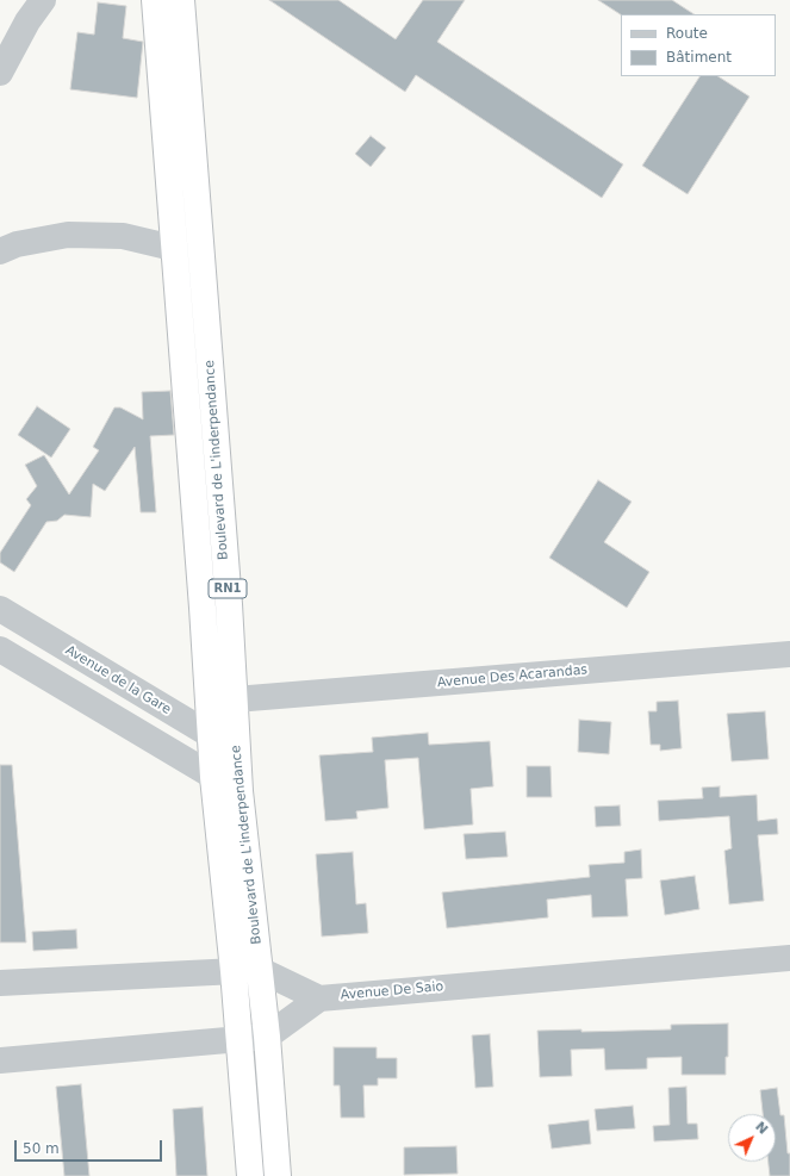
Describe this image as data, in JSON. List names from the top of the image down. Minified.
{"streets":{"highway":["Boulevard de L'inderpendance","RN1"],"street":["Avenue Des Acarandas","Avenue de la Gare","Avenue De Saio"]},"crossings":[["Boulevard de L'inderpendance","Avenue Des Acarandas"],["Boulevard de L'inderpendance","Avenue de la Gare"]],"legend":["Route","Bâtiment"],"scale_bar":"50 m","north":"top right"}
